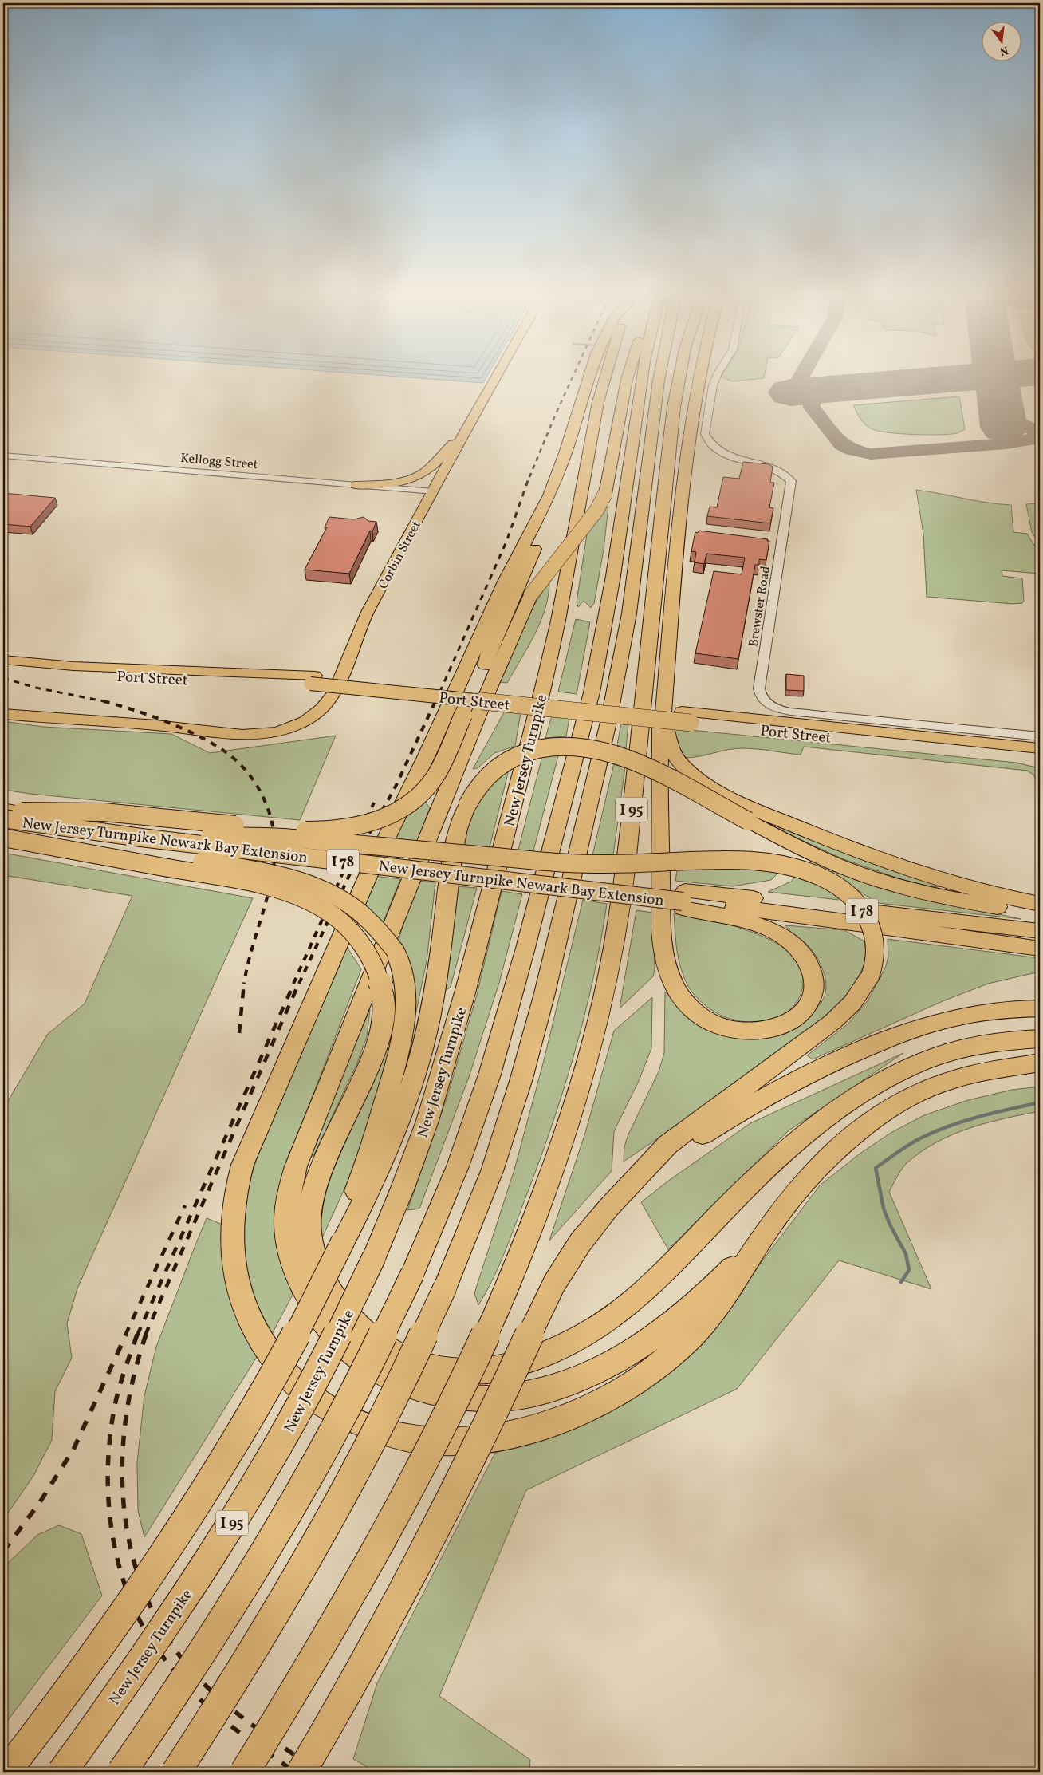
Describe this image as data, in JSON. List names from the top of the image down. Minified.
{"streets":{"highway":["New Jersey Turnpike","I 95","New Jersey Turnpike Newark Bay Extension","I 78"],"main road":["Corbin Street","Port Street"],"street":["Kellogg Street","Brewster Road"]},"crossings":[["Kellogg Street","Corbin Street"]],"north":"bottom"}
